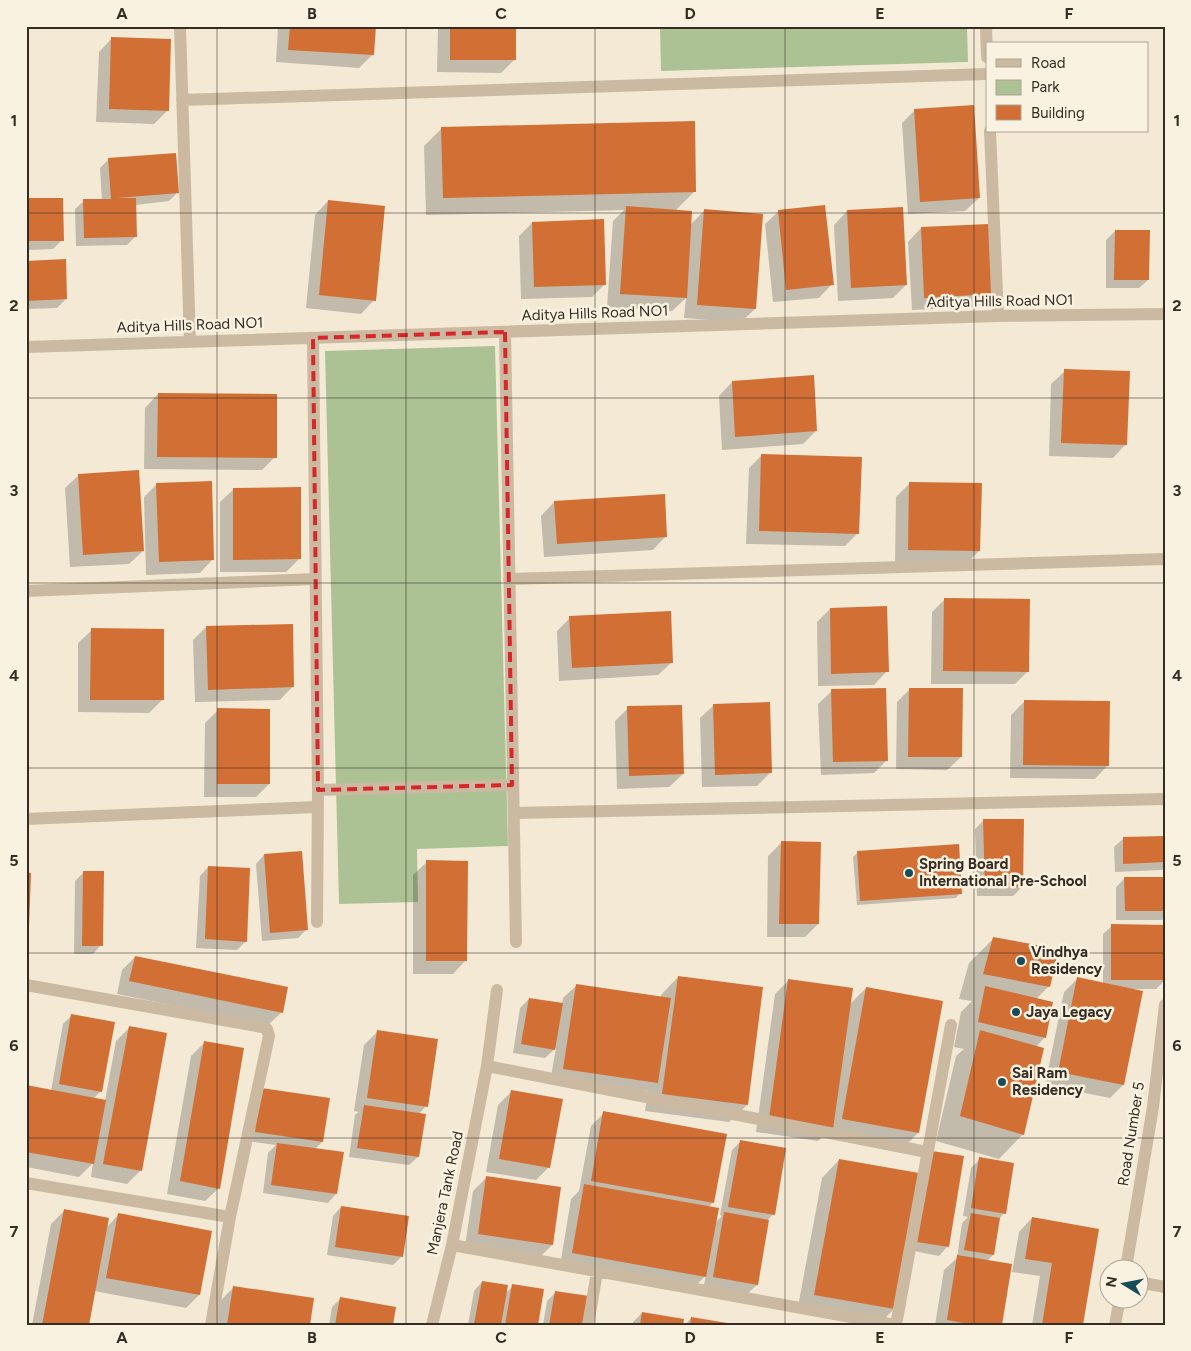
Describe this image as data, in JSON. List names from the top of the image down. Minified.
{"streets":{"street":["Aditya Hills Road NO1","Road Number 5","Manjera Tank Road"]},"places":["Spring Board International Pre-School","Vindhya Residency","Jaya Legacy","Sai Ram Residency"],"legend":["Road","Park","Building"],"north":"left","grid":{"columns":["A","B","C","D","E","F"],"rows":["1","2","3","4","5","6","7"]}}
